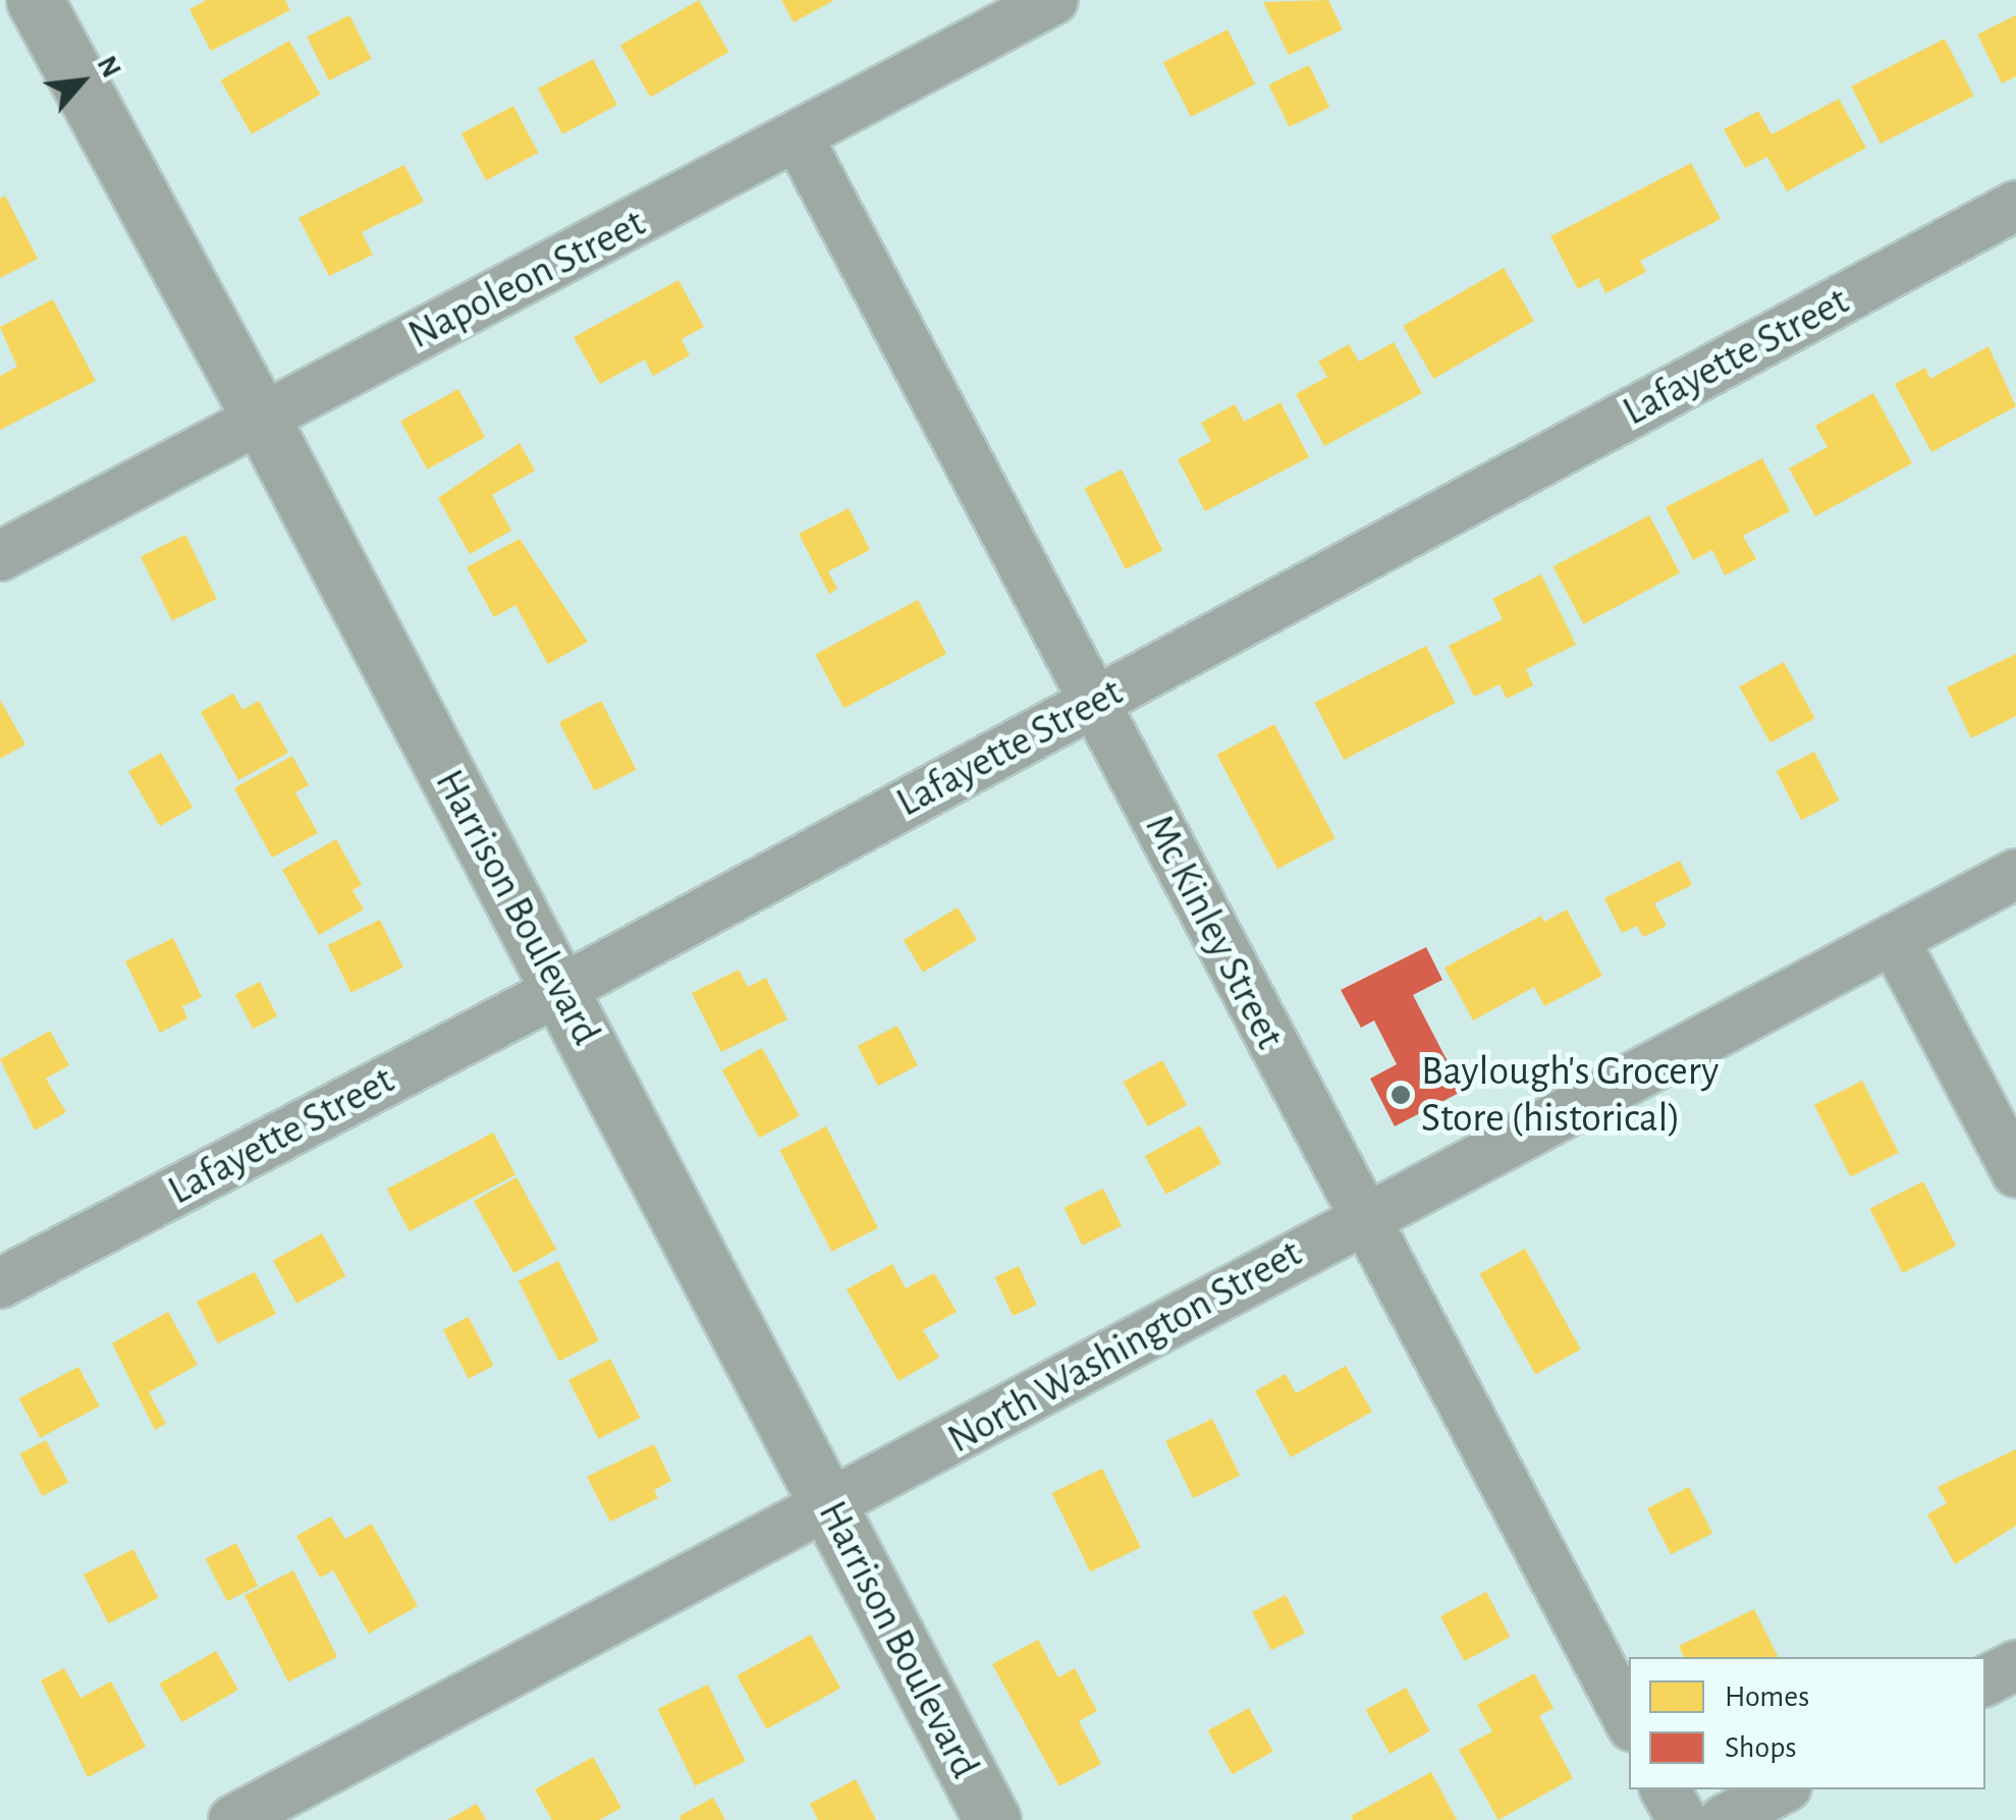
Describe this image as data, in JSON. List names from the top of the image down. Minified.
{"streets":{"street":["Napoleon Street","Lafayette Street","Harrison Boulevard","Mc Kinley Street","North Washington Street"]},"crossings":[["Napoleon Street","Harrison Boulevard"],["Napoleon Street","Mc Kinley Street"],["Lafayette Street","Harrison Boulevard"],["Lafayette Street","Mc Kinley Street"],["Harrison Boulevard","North Washington Street"],["Mc Kinley Street","North Washington Street"]],"places":["Baylough's Grocery Store (historical)"],"legend":["Homes","Shops"],"north":"top right"}
